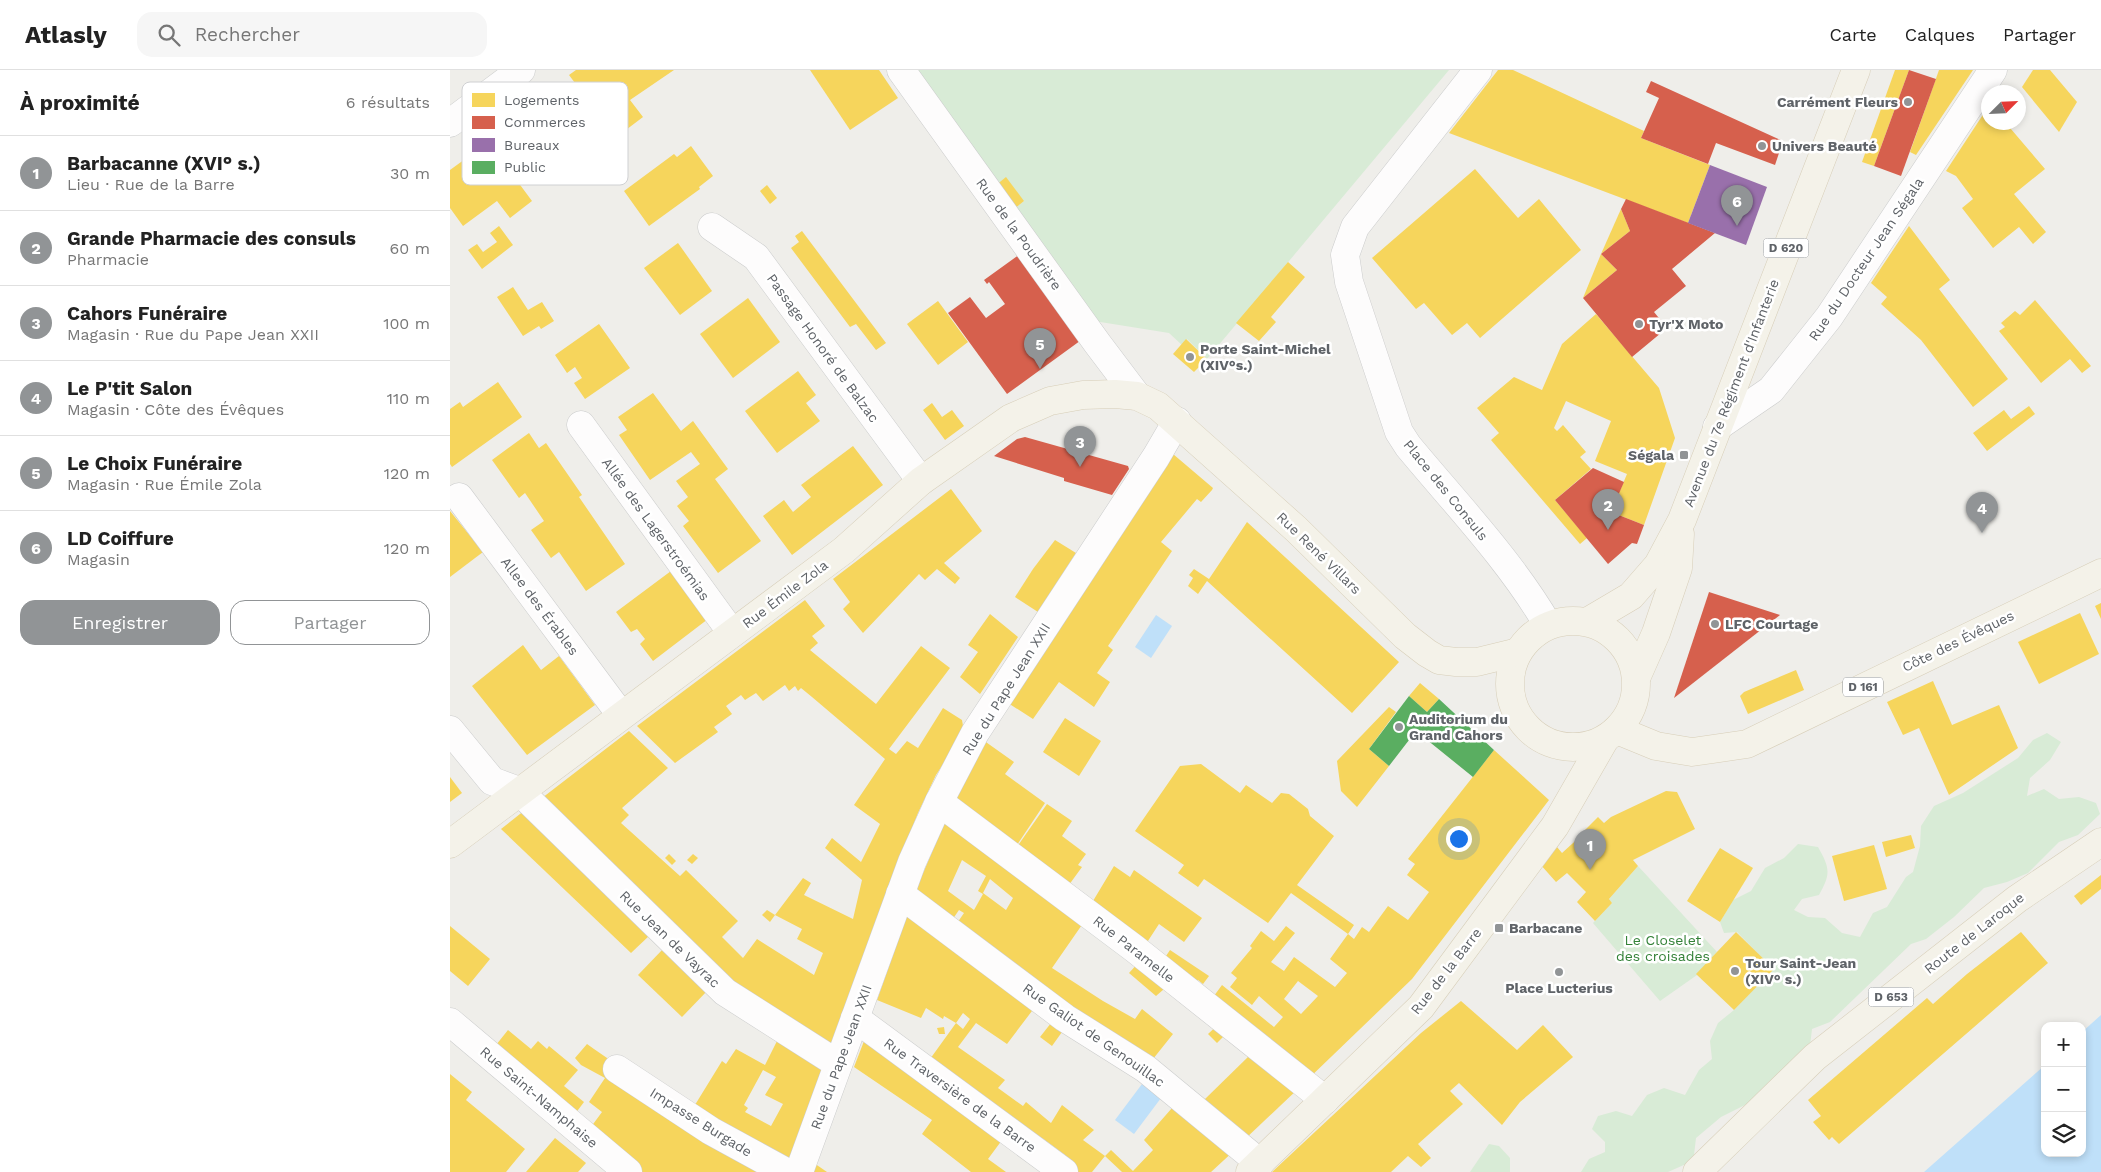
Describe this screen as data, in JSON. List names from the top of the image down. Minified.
{"streets":{"main road":["D 620","Avenue du 7e Régiment d'Infanterie","Rue René Villars","Rue Émile Zola","Côte des Évêques","D 161","Route de Laroque","Rue de la Barre","D 653"],"street":["Rue de la Poudrière","Rue du Docteur Jean Ségala","Passage Honoré de Balzac","Place des Consuls","Allée des Lagerstroémias","Allee des Érables","Rue du Pape Jean XXII","Rue Jean de Vayrac","Rue Paramelle","Rue Galiot de Genouillac","Rue Traversière de la Barre","Rue Saint-Namphaise","Impasse Burgade"]},"crossings":[["Rue de la Poudrière","Rue René Villars"],["Rue de la Poudrière","Rue Émile Zola"],["Rue du Docteur Jean Ségala","Avenue du 7e Régiment d'Infanterie"],["Passage Honoré de Balzac","Rue Émile Zola"],["Avenue du 7e Régiment d'Infanterie","Place des Consuls"],["Avenue du 7e Régiment d'Infanterie","Rue René Villars"],["Avenue du 7e Régiment d'Infanterie","Côte des Évêques"],["Avenue du 7e Régiment d'Infanterie","Rue de la Barre"],["Place des Consuls","Rue René Villars"],["Place des Consuls","Côte des Évêques"],["Place des Consuls","Rue de la Barre"],["Allée des Lagerstroémias","Rue Émile Zola"],["Rue René Villars","Rue Émile Zola"],["Rue René Villars","Côte des Évêques"],["Rue René Villars","Rue du Pape Jean XXII"],["Rue René Villars","Rue de la Barre"],["Rue Émile Zola","Allee des Érables"],["Rue Émile Zola","Rue Jean de Vayrac"],["Côte des Évêques","Rue de la Barre"],["Rue du Pape Jean XXII","Rue Jean de Vayrac"],["Rue du Pape Jean XXII","Rue Paramelle"],["Rue du Pape Jean XXII","Rue Galiot de Genouillac"],["Rue du Pape Jean XXII","Rue Traversière de la Barre"],["Rue Paramelle","Rue de la Barre"],["Rue de la Barre","Rue Galiot de Genouillac"]],"parks":["Le Closelet des croisades"],"places":{"other":["Carrément Fleurs","Univers Beauté","Tyr'X Moto","Porte Saint-Michel (XIV°s.)","LFC Courtage","Auditorium du Grand Cahors","Tour Saint-Jean (XIV° s.)","Place Lucterius"],"transit":["Ségala","Barbacane"]},"legend":["Logements","Commerces","Bureaux","Public"],"north":"top right","page":{"header":"Atlasly","search":"Rechercher","nav":["Carte","Calques","Partager"],"heading":["À proximité","6 résultats"],"list":[{"mark":"1","name":"Barbacanne (XVI° s.)","note":"Lieu · Rue de la Barre","value":"30 m"},{"mark":"2","name":"Grande Pharmacie des consuls","note":"Pharmacie","value":"60 m"},{"mark":"3","name":"Cahors Funéraire","note":"Magasin · Rue du Pape Jean XXII","value":"100 m"},{"mark":"4","name":"Le P'tit Salon","note":"Magasin · Côte des Évêques","value":"110 m"},{"mark":"5","name":"Le Choix Funéraire","note":"Magasin · Rue Émile Zola","value":"120 m"},{"mark":"6","name":"LD Coiffure","note":"Magasin","value":"120 m"}],"pins":["6","5","3","2","4","1"],"buttons":["Enregistrer","Partager"],"map_buttons":["+","−"]}}
